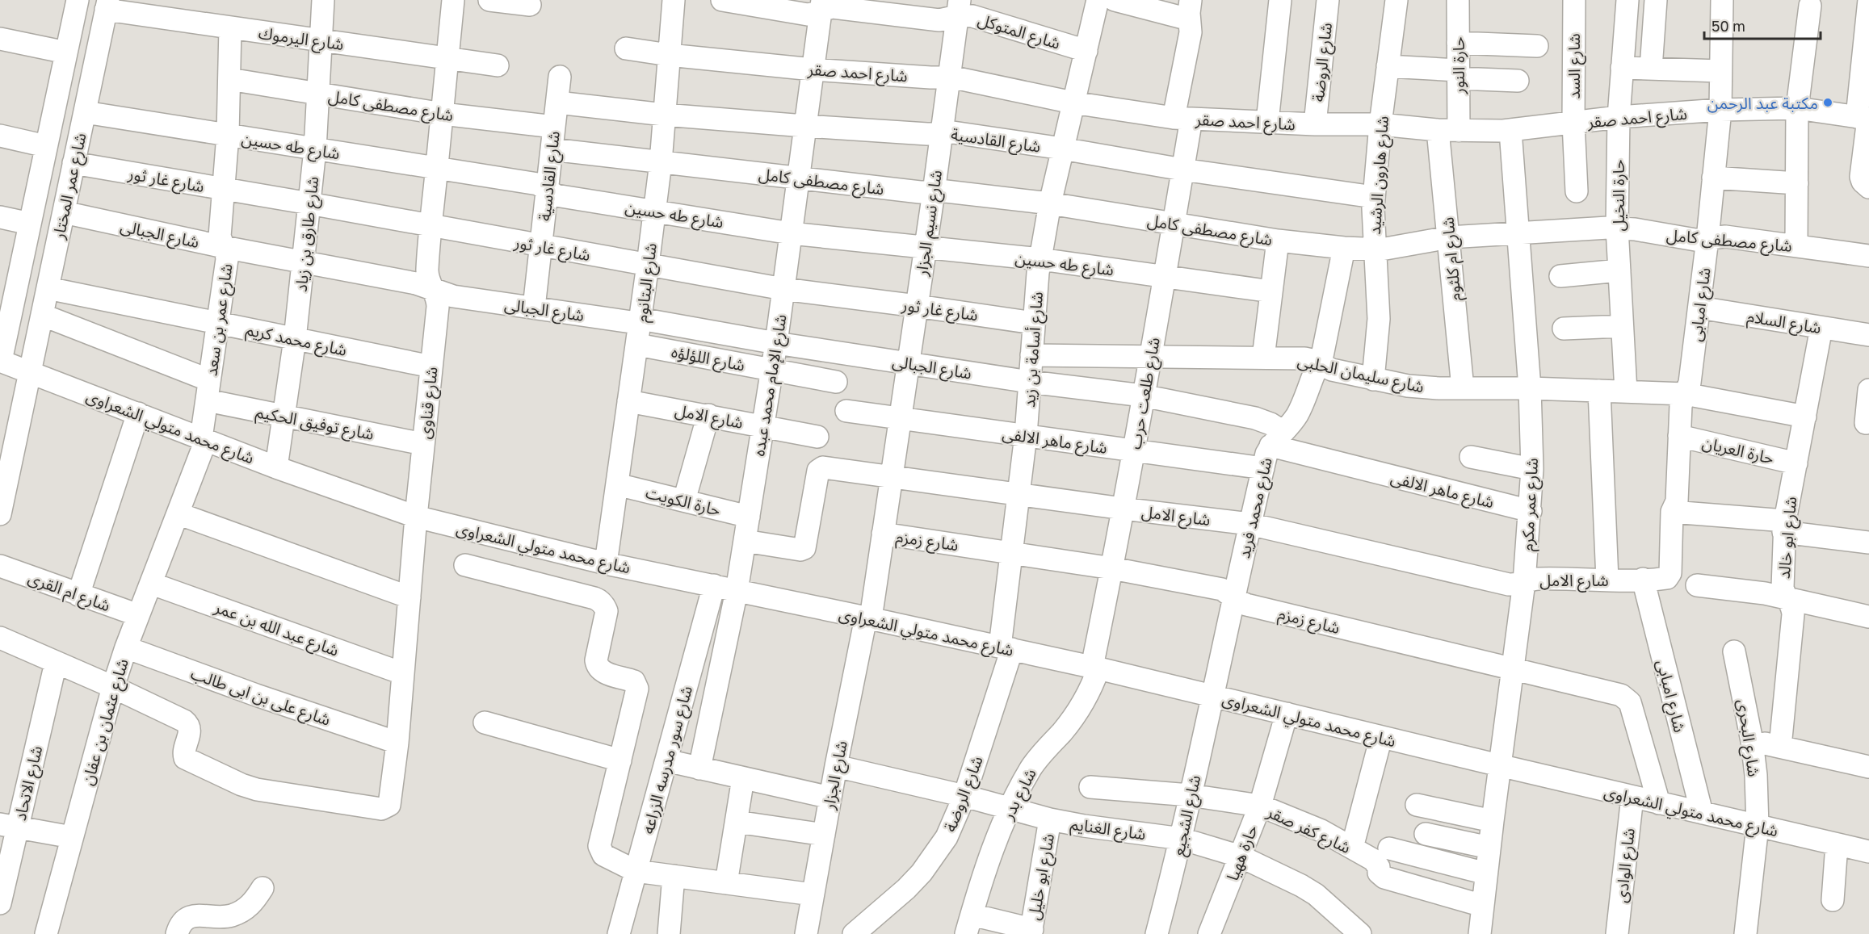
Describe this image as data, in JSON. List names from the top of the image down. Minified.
{"streets":{"street":["شارع المتوكل","شارع اليرموك","شارع الروضة","حارة النور","شارع السد","شارع احمد صقر","شارع مصطفى كامل","شارع القادسية","شارع طه حسين","شارع هارون الرشيد","شارع غار ثور","شارع عمر المختار","حارة النخيل","شارع نسيم الجزار","شارع الجبالى","شارع طارق بن زياد","شارع ام كلثوم","شارع البتانوم","شارع امبابى","شارع عمر بن سعد","شارع السلام","شارع محمد كريم","شارع أسامة بن زيد","شارع اللؤلؤه","شارع سليمان الحلبى","شارع الإمام محمد عبده","شارع طلعت حرب","شارع قناوى","شارع الامل","شارع توفيق الحكيم","شارع محمد متولي الشعراوى","شارع ماهر الالفى","حارة العريان","حارة الكويت","شارع عمر مكرم","شارع محمد فريد","شارع ابو خالد","شارع زمزم","شارع ام القرى","شارع عبد الله بن عمر","شارع على بن ابى طالب","شارع عثمان بن عفان","شارع البحرى","شارع سور مدرسه الزراعه","شارع الجزار","شارع الاتحاد","شارع بدر","شارع الشجيع","شارع الغنايم","شارع كفر صقر","حارة ههيا","شارع الوادى","شارع ابو خليل"]},"crossings":[["شارع المتوكل","شارع نسيم الجزار"],["شارع المتوكل","شارع أسامة بن زيد"],["شارع المتوكل","شارع الإمام محمد عبده"],["شارع اليرموك","شارع عمر المختار"],["شارع اليرموك","شارع طارق بن زياد"],["شارع اليرموك","شارع عمر بن سعد"],["شارع اليرموك","شارع قناوى"],["شارع الروضة","شارع احمد صقر"],["شارع الروضة","شارع أسامة بن زيد"],["شارع الروضة","شارع محمد متولي الشعراوى"],["شارع الروضة","شارع الغنايم"],["حارة النور","شارع احمد صقر"],["حارة النور","شارع ام كلثوم"],["شارع السد","شارع احمد صقر"],["شارع احمد صقر","شارع هارون الرشيد"],["شارع احمد صقر","حارة النخيل"],["شارع احمد صقر","شارع نسيم الجزار"],["شارع احمد صقر","شارع ام كلثوم"],["شارع احمد صقر","شارع البتانوم"],["شارع احمد صقر","شارع امبابى"],["شارع احمد صقر","شارع أسامة بن زيد"],["شارع احمد صقر","شارع الإمام محمد عبده"],["شارع احمد صقر","شارع طلعت حرب"],["شارع احمد صقر","شارع عمر مكرم"],["شارع مصطفى كامل","شارع القادسية"],["شارع مصطفى كامل","شارع هارون الرشيد"],["شارع مصطفى كامل","حارة النخيل"],["شارع مصطفى كامل","شارع نسيم الجزار"],["شارع مصطفى كامل","شارع طارق بن زياد"],["شارع مصطفى كامل","شارع ام كلثوم"],["شارع مصطفى كامل","شارع البتانوم"],["شارع مصطفى كامل","شارع امبابى"],["شارع مصطفى كامل","شارع عمر بن سعد"],["شارع مصطفى كامل","شارع أسامة بن زيد"],["شارع مصطفى كامل","شارع الإمام محمد عبده"],["شارع مصطفى كامل","شارع طلعت حرب"],["شارع مصطفى كامل","شارع قناوى"],["شارع مصطفى كامل","شارع عمر مكرم"],["شارع مصطفى كامل","شارع محمد فريد"],["شارع القادسية","شارع طه حسين"],["شارع القادسية","شارع هارون الرشيد"],["شارع القادسية","شارع غار ثور"],["شارع القادسية","شارع نسيم الجزار"],["شارع القادسية","شارع الجبالى"],["شارع القادسية","شارع البتانوم"],["شارع القادسية","شارع أسامة بن زيد"],["شارع القادسية","شارع الإمام محمد عبده"],["شارع القادسية","شارع طلعت حرب"],["شارع طه حسين","شارع عمر المختار"],["شارع طه حسين","شارع نسيم الجزار"],["شارع طه حسين","شارع طارق بن زياد"],["شارع طه حسين","شارع البتانوم"],["شارع طه حسين","شارع عمر بن سعد"],["شارع طه حسين","شارع أسامة بن زيد"],["شارع طه حسين","شارع الإمام محمد عبده"],["شارع طه حسين","شارع طلعت حرب"],["شارع طه حسين","شارع قناوى"],["شارع هارون الرشيد","شارع سليمان الحلبى"],["شارع غار ثور","شارع عمر المختار"],["شارع غار ثور","شارع نسيم الجزار"],["شارع غار ثور","شارع طارق بن زياد"],["شارع غار ثور","شارع البتانوم"],["شارع غار ثور","شارع عمر بن سعد"],["شارع غار ثور","شارع أسامة بن زيد"],["شارع غار ثور","شارع الإمام محمد عبده"],["شارع غار ثور","شارع قناوى"],["شارع عمر المختار","شارع الجبالى"],["شارع عمر المختار","شارع محمد كريم"],["شارع عمر المختار","شارع توفيق الحكيم"],["شارع عمر المختار","شارع محمد متولي الشعراوى"],["حارة النخيل","شارع سليمان الحلبى"],["شارع نسيم الجزار","شارع الجبالى"],["شارع نسيم الجزار","شارع الامل"],["شارع نسيم الجزار","شارع محمد متولي الشعراوى"],["شارع نسيم الجزار","شارع ماهر الالفى"],["شارع نسيم الجزار","شارع زمزم"],["شارع نسيم الجزار","شارع الجزار"],["شارع الجبالى","شارع طارق بن زياد"],["شارع الجبالى","شارع البتانوم"],["شارع الجبالى","شارع عمر بن سعد"],["شارع الجبالى","شارع أسامة بن زيد"],["شارع الجبالى","شارع الإمام محمد عبده"],["شارع الجبالى","شارع طلعت حرب"],["شارع الجبالى","شارع قناوى"],["شارع الجبالى","شارع ماهر الالفى"],["شارع طارق بن زياد","شارع محمد كريم"],["شارع طارق بن زياد","شارع توفيق الحكيم"],["شارع طارق بن زياد","شارع محمد متولي الشعراوى"],["شارع ام كلثوم","شارع سليمان الحلبى"],["شارع البتانوم","شارع اللؤلؤه"],["شارع البتانوم","شارع الامل"],["شارع البتانوم","شارع محمد متولي الشعراوى"],["شارع البتانوم","حارة الكويت"],["شارع امبابى","شارع السلام"],["شارع امبابى","شارع سليمان الحلبى"],["شارع امبابى","شارع الامل"],["شارع امبابى","شارع محمد متولي الشعراوى"],["شارع امبابى","حارة العريان"],["شارع عمر بن سعد","شارع محمد كريم"],["شارع عمر بن سعد","شارع توفيق الحكيم"],["شارع عمر بن سعد","شارع محمد متولي الشعراوى"],["شارع عمر بن سعد","شارع عثمان بن عفان"],["شارع السلام","شارع ابو خالد"],["شارع محمد كريم","شارع قناوى"],["شارع أسامة بن زيد","شارع سليمان الحلبى"],["شارع أسامة بن زيد","شارع الامل"],["شارع أسامة بن زيد","شارع محمد متولي الشعراوى"],["شارع أسامة بن زيد","شارع ماهر الالفى"],["شارع أسامة بن زيد","شارع زمزم"],["شارع اللؤلؤه","شارع الإمام محمد عبده"],["شارع سليمان الحلبى","شارع طلعت حرب"],["شارع سليمان الحلبى","شارع عمر مكرم"],["شارع سليمان الحلبى","شارع محمد فريد"],["شارع سليمان الحلبى","شارع ابو خالد"],["شارع الإمام محمد عبده","شارع الامل"],["شارع الإمام محمد عبده","شارع محمد متولي الشعراوى"],["شارع الإمام محمد عبده","حارة الكويت"],["شارع طلعت حرب","شارع الامل"],["شارع طلعت حرب","شارع محمد متولي الشعراوى"],["شارع طلعت حرب","شارع ماهر الالفى"],["شارع طلعت حرب","شارع زمزم"],["شارع طلعت حرب","شارع بدر"],["شارع قناوى","شارع توفيق الحكيم"],["شارع قناوى","شارع محمد متولي الشعراوى"],["شارع قناوى","شارع عبد الله بن عمر"],["شارع قناوى","شارع على بن ابى طالب"],["شارع قناوى","شارع عثمان بن عفان"],["شارع الامل","شارع عمر مكرم"],["شارع الامل","شارع محمد فريد"],["شارع محمد متولي الشعراوى","شارع عمر مكرم"],["شارع محمد متولي الشعراوى","شارع محمد فريد"],["شارع محمد متولي الشعراوى","شارع زمزم"],["شارع محمد متولي الشعراوى","شارع عثمان بن عفان"],["شارع محمد متولي الشعراوى","شارع البحرى"],["شارع محمد متولي الشعراوى","شارع سور مدرسه الزراعه"],["شارع محمد متولي الشعراوى","شارع الجزار"],["شارع محمد متولي الشعراوى","شارع بدر"],["شارع محمد متولي الشعراوى","شارع الشجيع"],["شارع محمد متولي الشعراوى","حارة ههيا"],["شارع محمد متولي الشعراوى","شارع الوادى"],["شارع ماهر الالفى","شارع عمر مكرم"],["شارع ماهر الالفى","شارع محمد فريد"],["حارة العريان","شارع ابو خالد"],["شارع عمر مكرم","شارع زمزم"],["شارع عمر مكرم","شارع كفر صقر"],["شارع محمد فريد","شارع زمزم"],["شارع محمد فريد","شارع الشجيع"],["شارع ام القرى","شارع عثمان بن عفان"],["شارع عبد الله بن عمر","شارع عثمان بن عفان"],["شارع على بن ابى طالب","شارع عثمان بن عفان"],["شارع الجزار","شارع الغنايم"],["شارع بدر","شارع الغنايم"],["شارع الشجيع","شارع الغنايم"],["شارع الشجيع","شارع كفر صقر"],["شارع الغنايم","حارة ههيا"],["شارع الغنايم","شارع ابو خليل"],["شارع كفر صقر","حارة ههيا"]],"places":["مكتبة عبد الرحمن"],"scale_bar":"50 m"}
